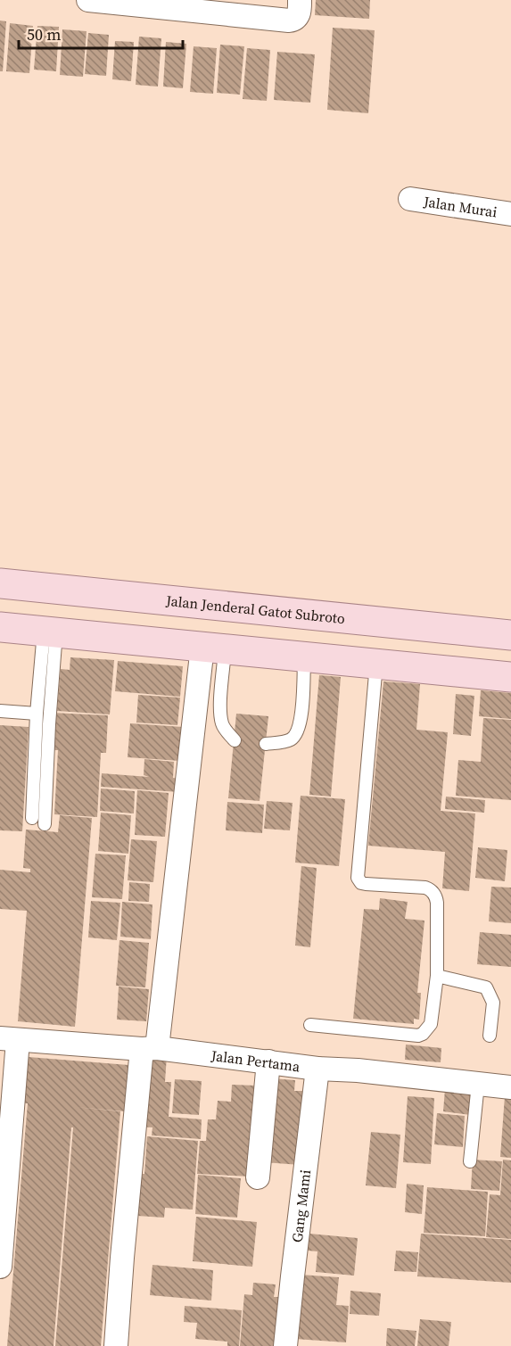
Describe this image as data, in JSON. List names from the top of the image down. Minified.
{"streets":{"main road":["Jalan Jenderal Gatot Subroto"],"street":["Jalan Murai","Jalan Pertama","Gang Mami"]},"crossings":[["Jalan Pertama","Gang Mami"]],"scale_bar":"50 m"}
